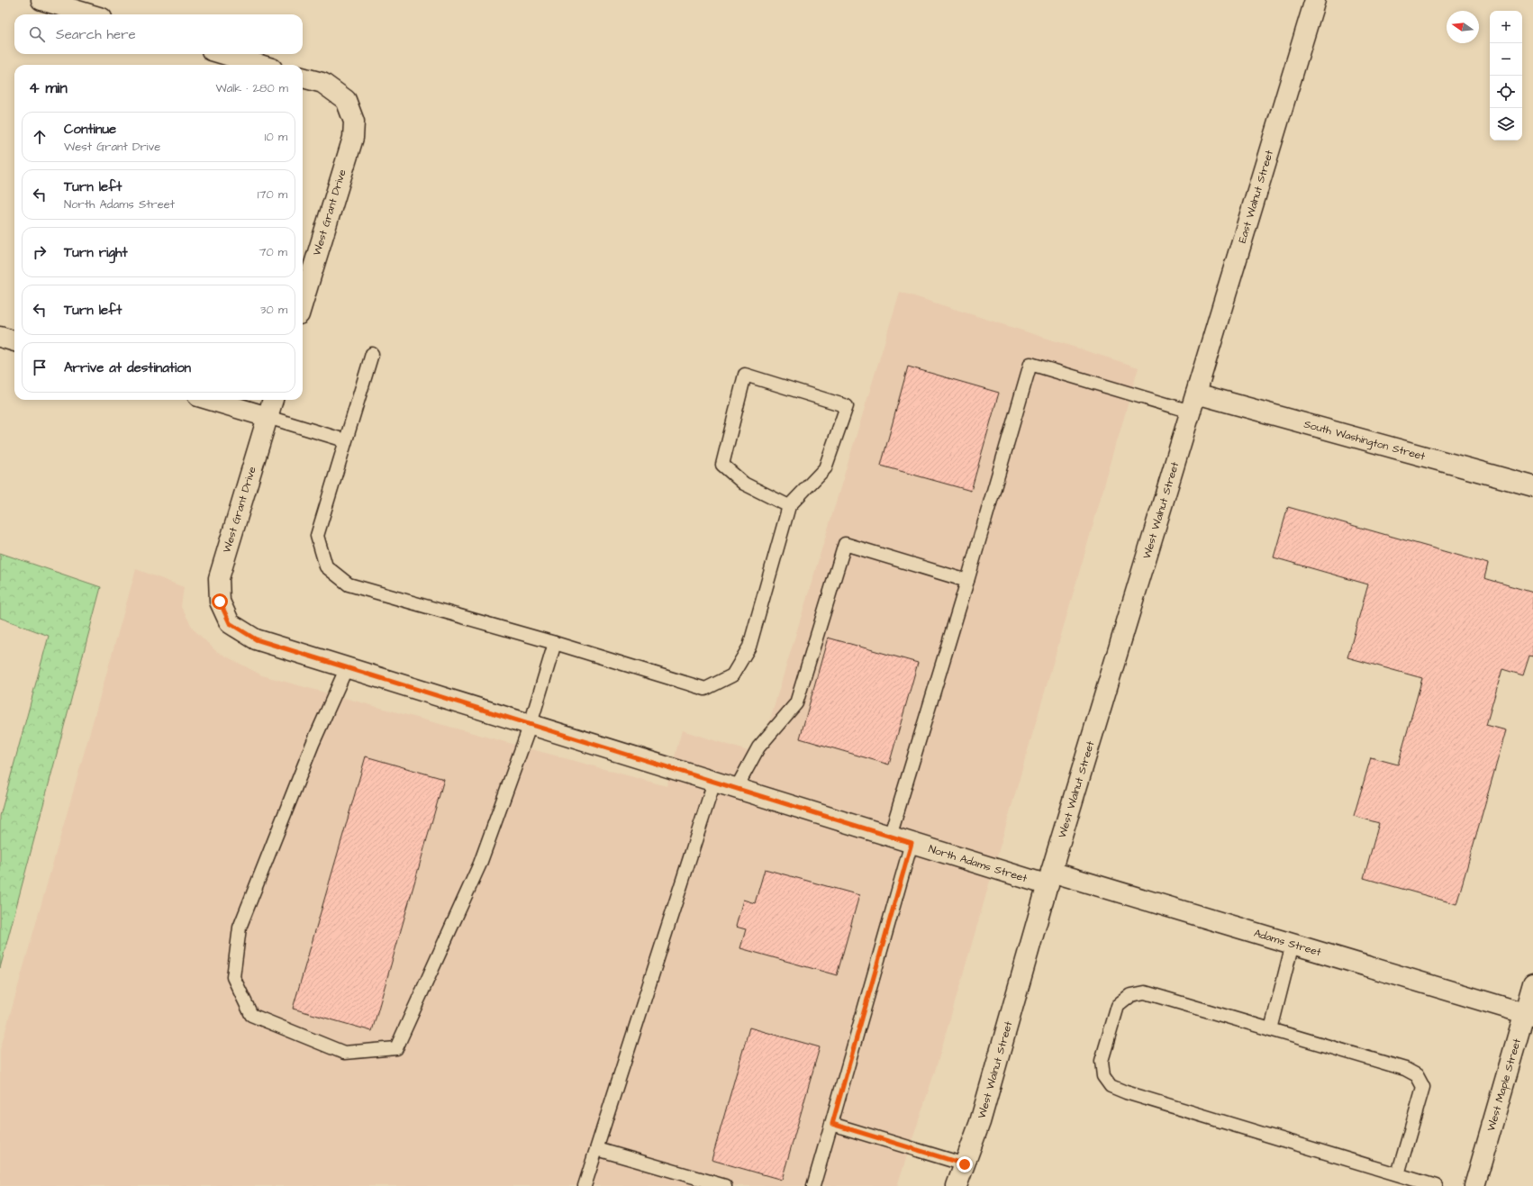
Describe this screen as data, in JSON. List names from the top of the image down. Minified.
{"streets":{"street":["East Walnut Street","West Grant Drive","South Washington Street","West Walnut Street","North Adams Street","Adams Street","West Maple Street"]},"crossings":[["East Walnut Street","South Washington Street"],["East Walnut Street","West Walnut Street"],["West Grant Drive","North Adams Street"],["South Washington Street","West Walnut Street"],["West Walnut Street","North Adams Street"],["West Walnut Street","Adams Street"],["North Adams Street","Adams Street"],["Adams Street","West Maple Street"]],"north":"left","page":{"map_buttons":["+","−"],"search":"Search here","heading":["4 min","Walk · 280 m"],"list":[["Continue","West Grant Drive","10 m"],["Turn left","North Adams Street","170 m"],["Turn right","70 m"],["Turn left","30 m"],"Arrive at destination"]}}
